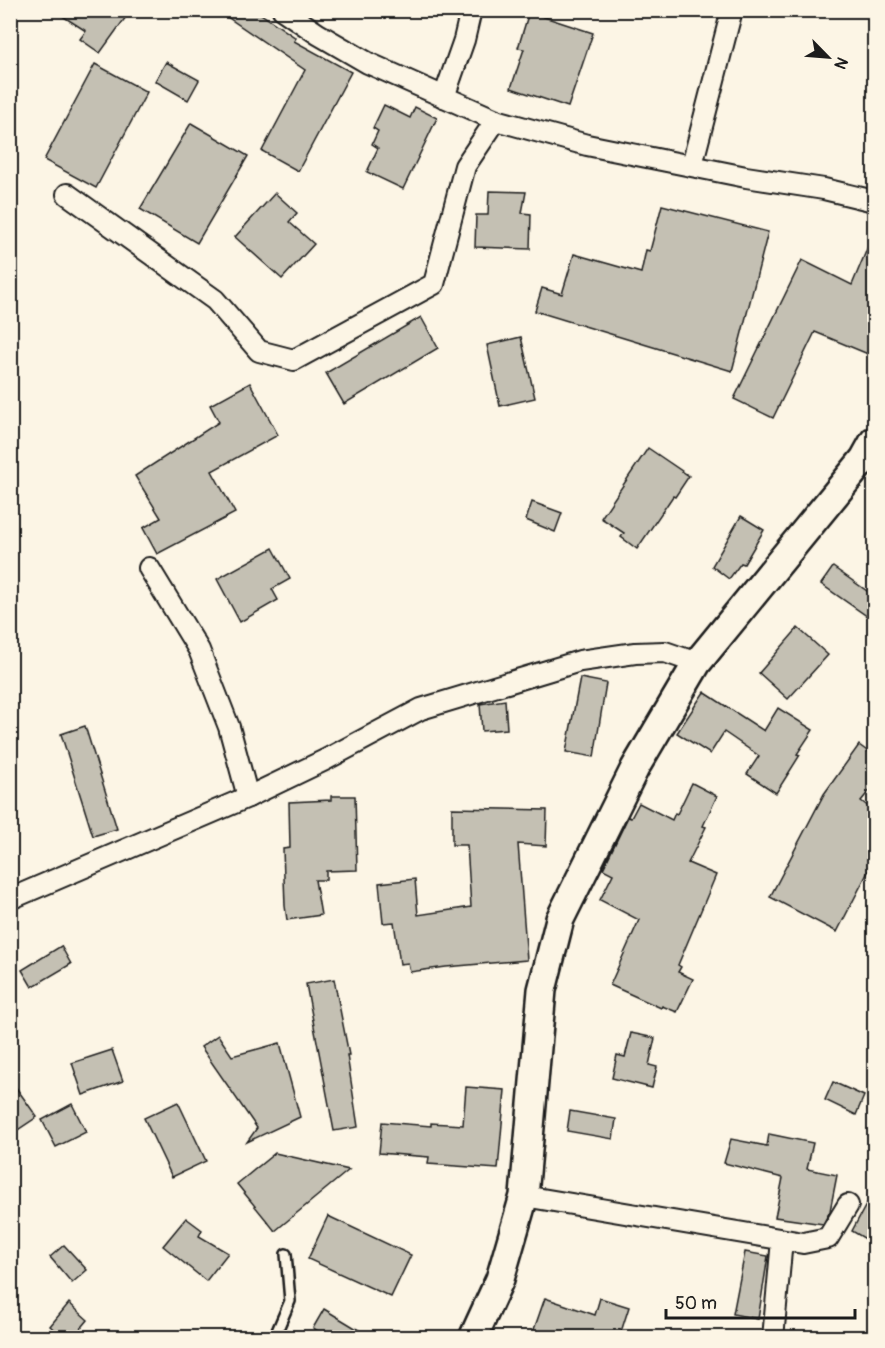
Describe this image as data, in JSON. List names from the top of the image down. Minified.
{"scale_bar":"50 m","north":"bottom right"}
